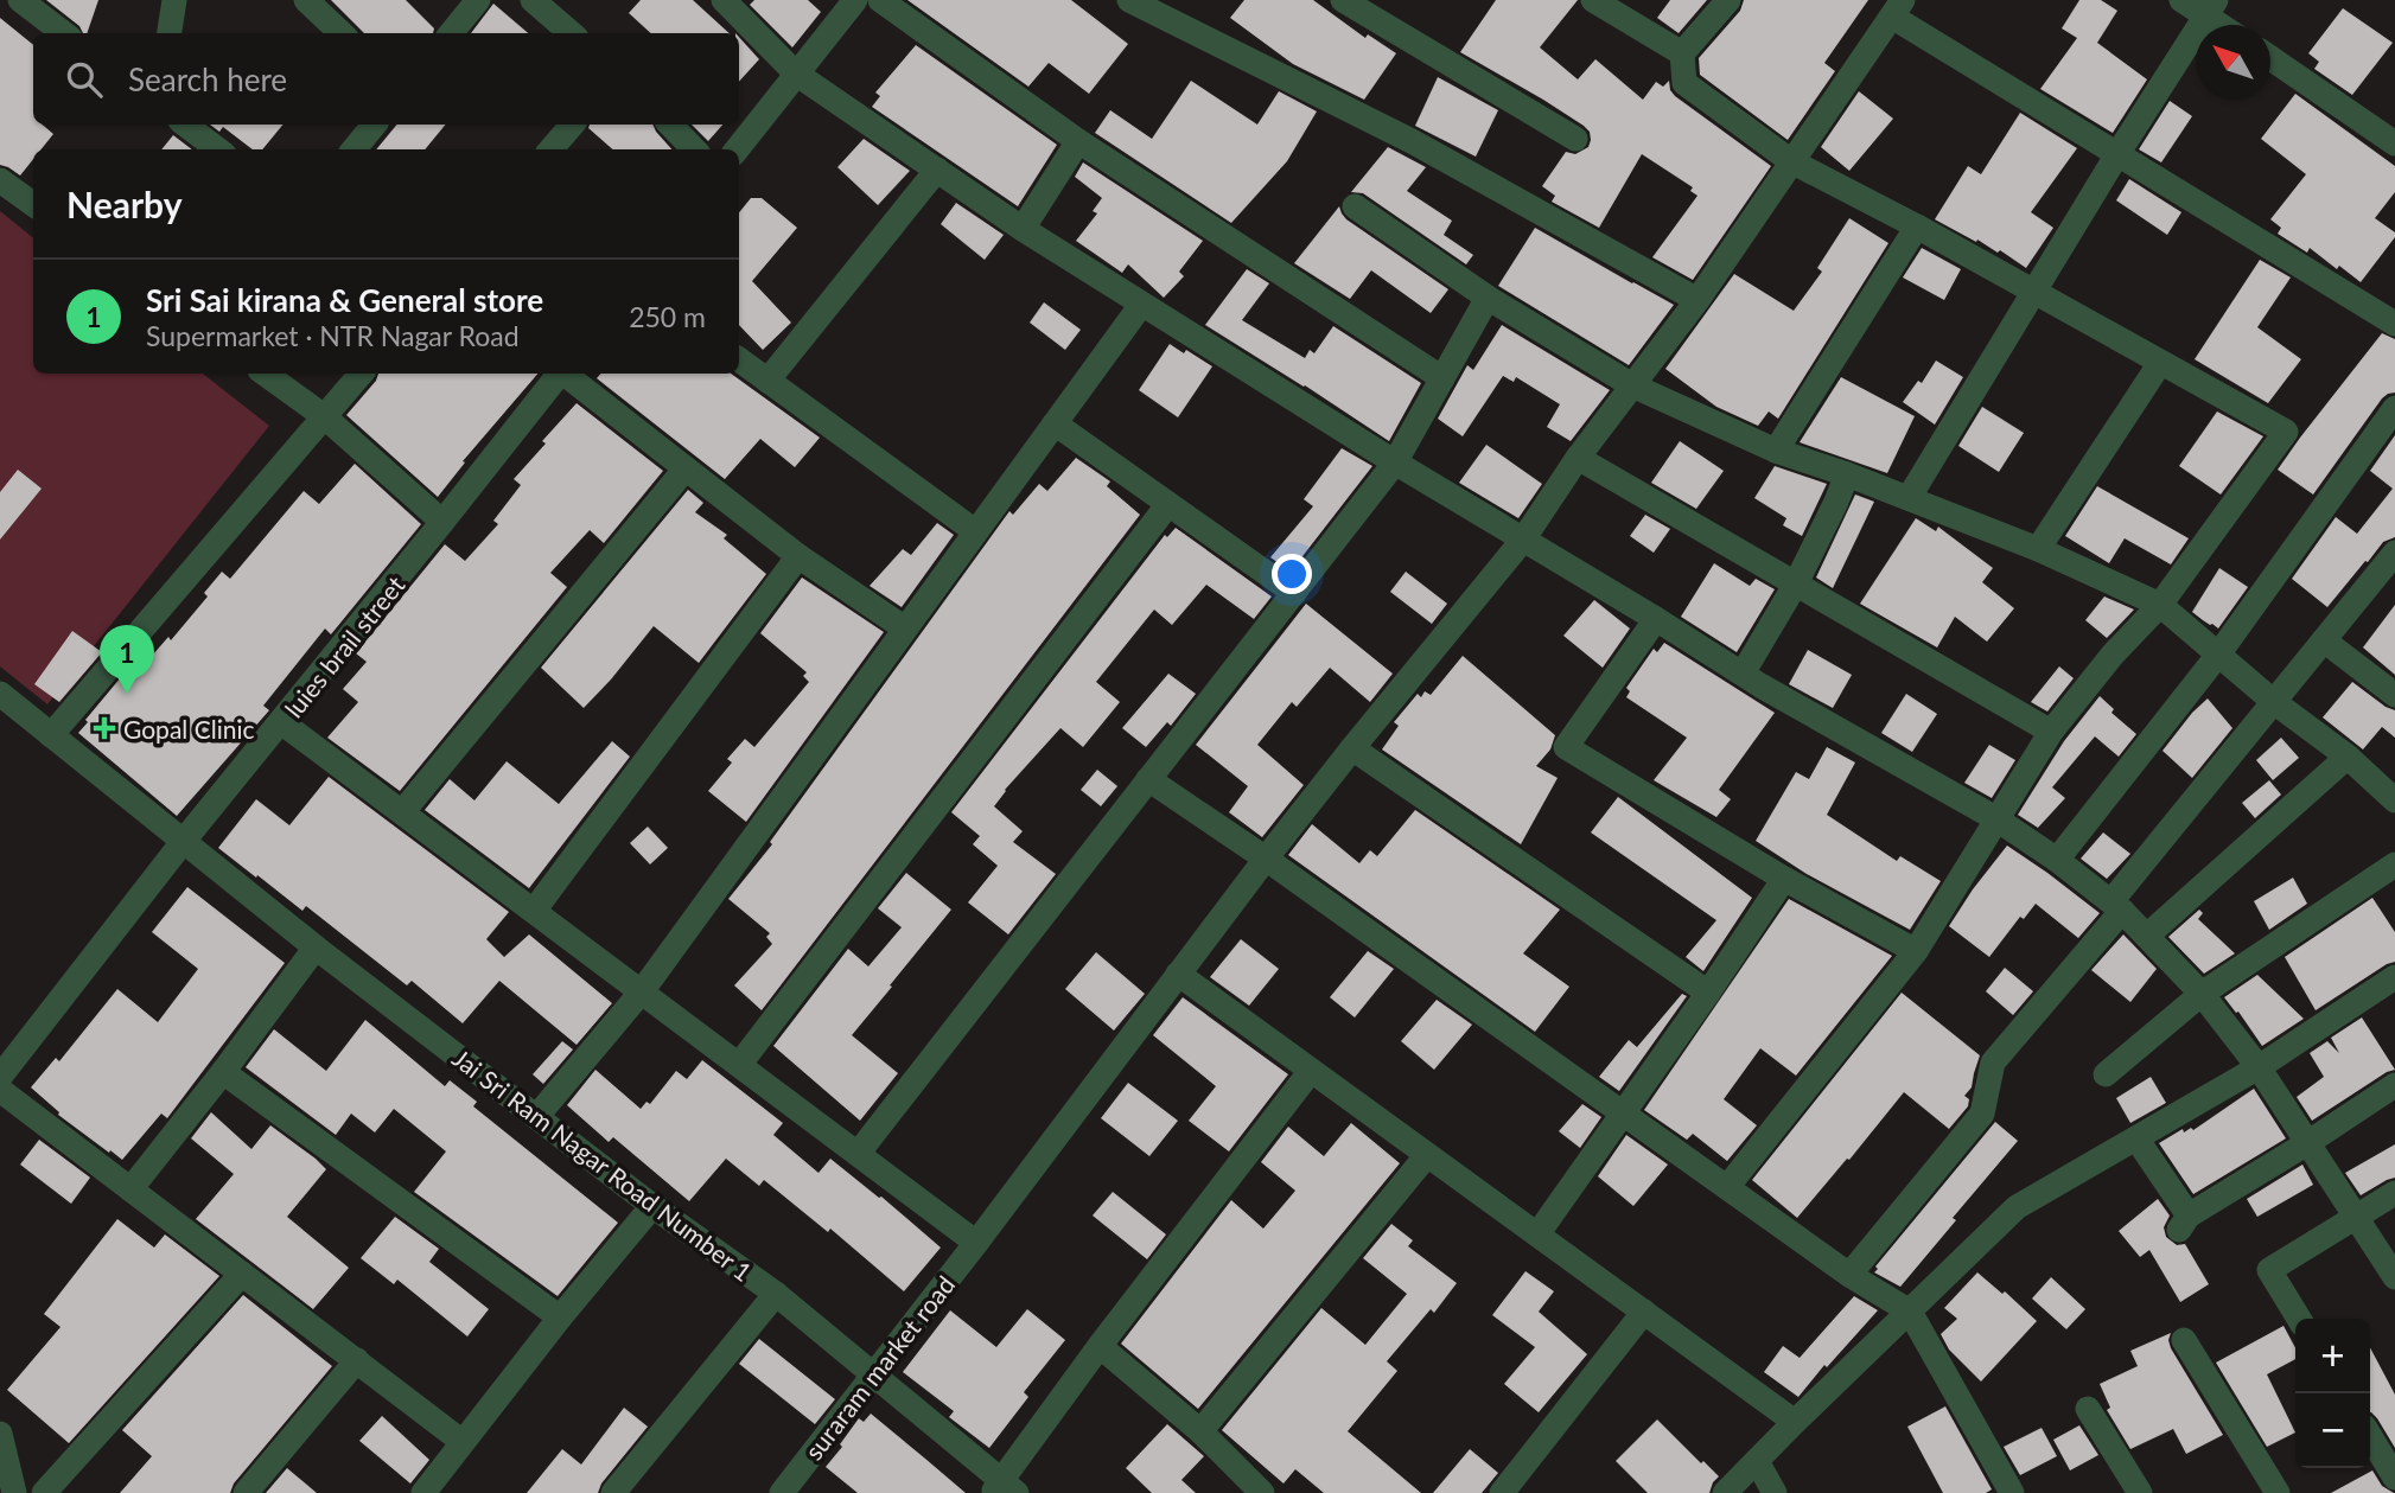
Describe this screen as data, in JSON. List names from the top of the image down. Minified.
{"streets":{"street":["luies brail street","Jai Sri Ram Nagar Road Number 1","suraram market road"]},"crossings":[["luies brail street","Jai Sri Ram Nagar Road Number 1"],["Jai Sri Ram Nagar Road Number 1","suraram market road"]],"places":{"health":["Gopal Clinic"]},"north":"top left","page":{"search":"Search here","heading":"Nearby","list":[{"mark":"1","name":"Sri Sai kirana & General store","note":"Supermarket · NTR Nagar Road","value":"250 m"}],"pins":"1","map_buttons":["+","−"]}}
